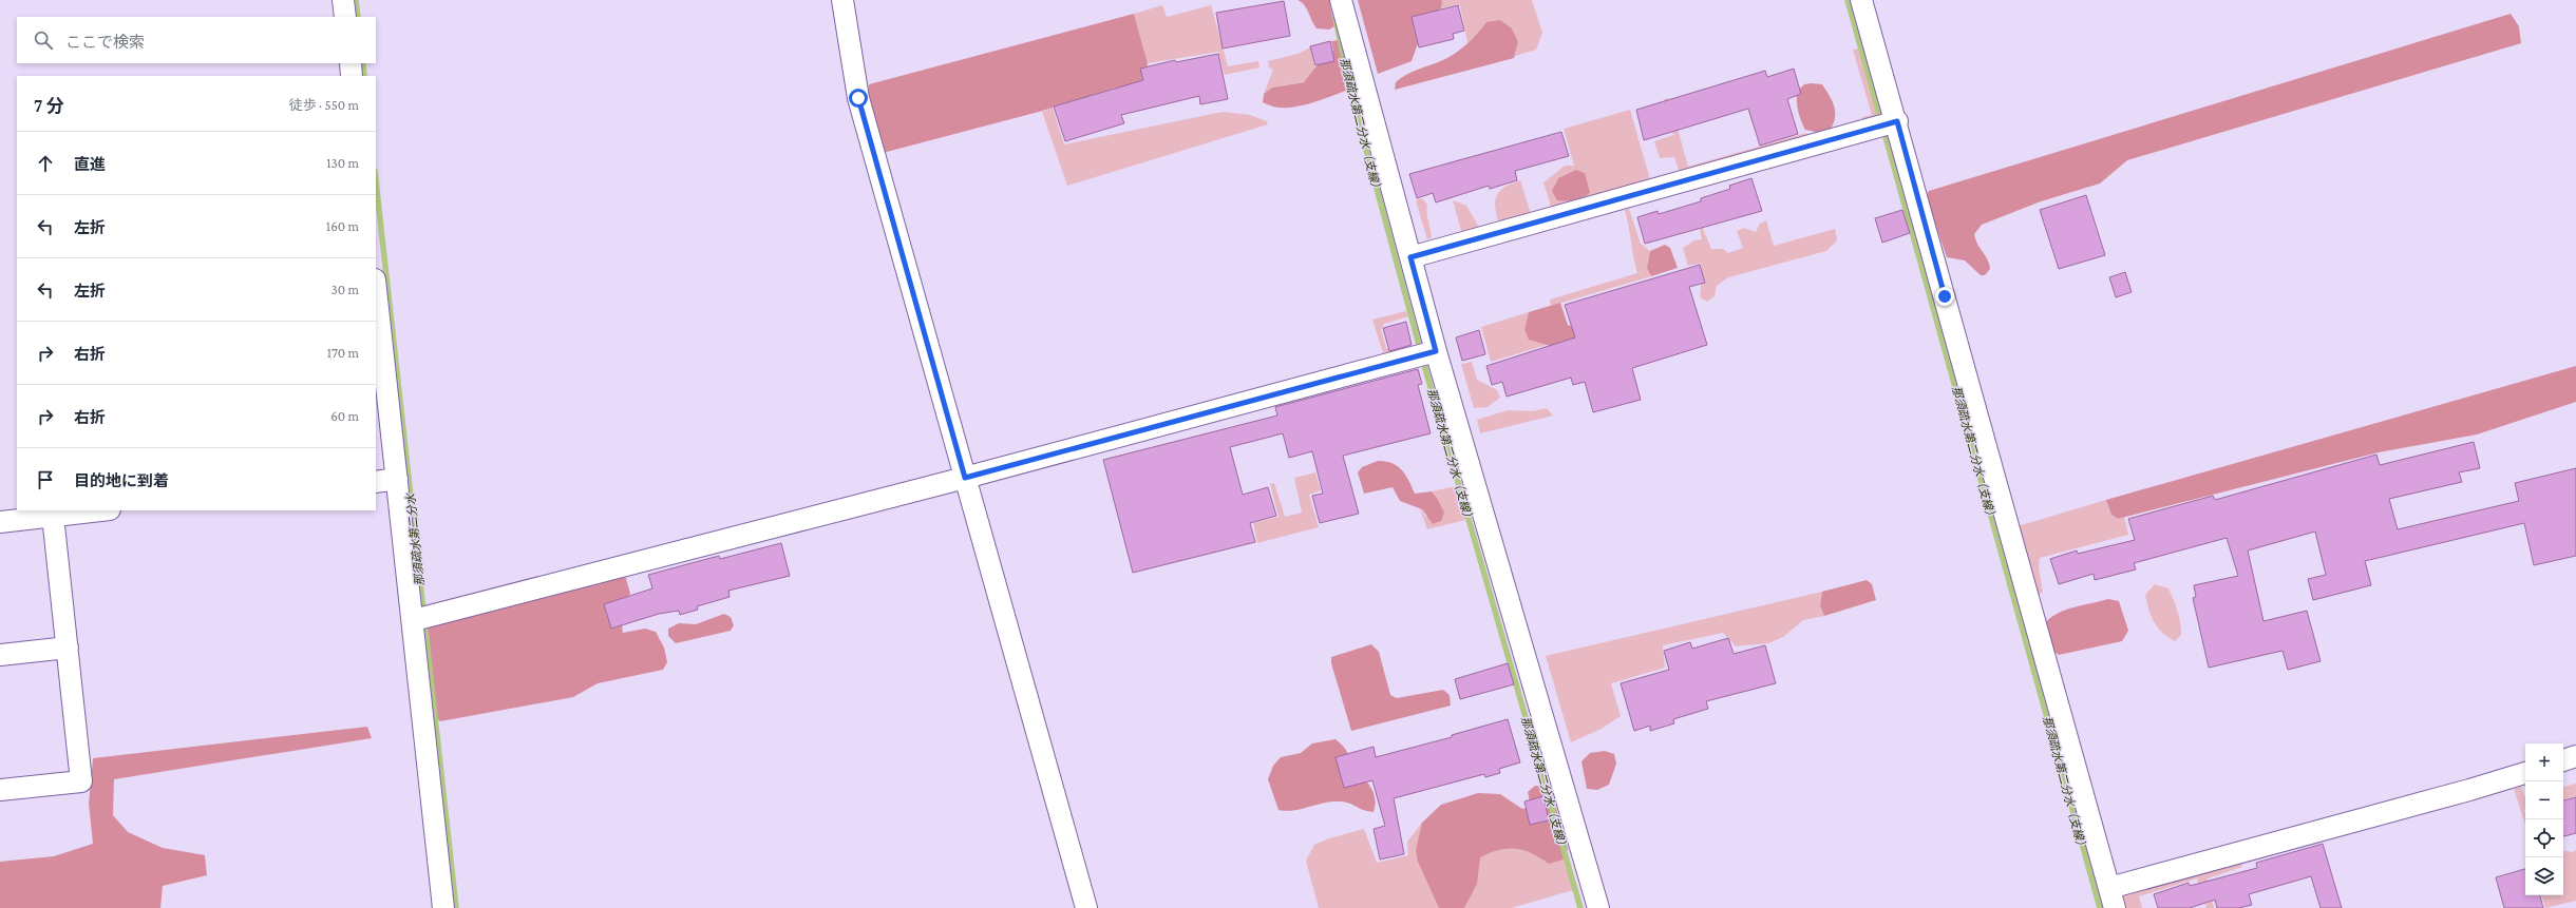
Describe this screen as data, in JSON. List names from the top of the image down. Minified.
{"water":["那須疏水第二分水（支線）","那須疏水第二分水"],"page":{"search":"ここで検索","heading":["7 分","徒歩 · 550 m"],"list":[["直進","130 m"],["左折","160 m"],["左折","30 m"],["右折","170 m"],["右折","60 m"],"目的地に到着"],"map_buttons":["+","−"]}}
